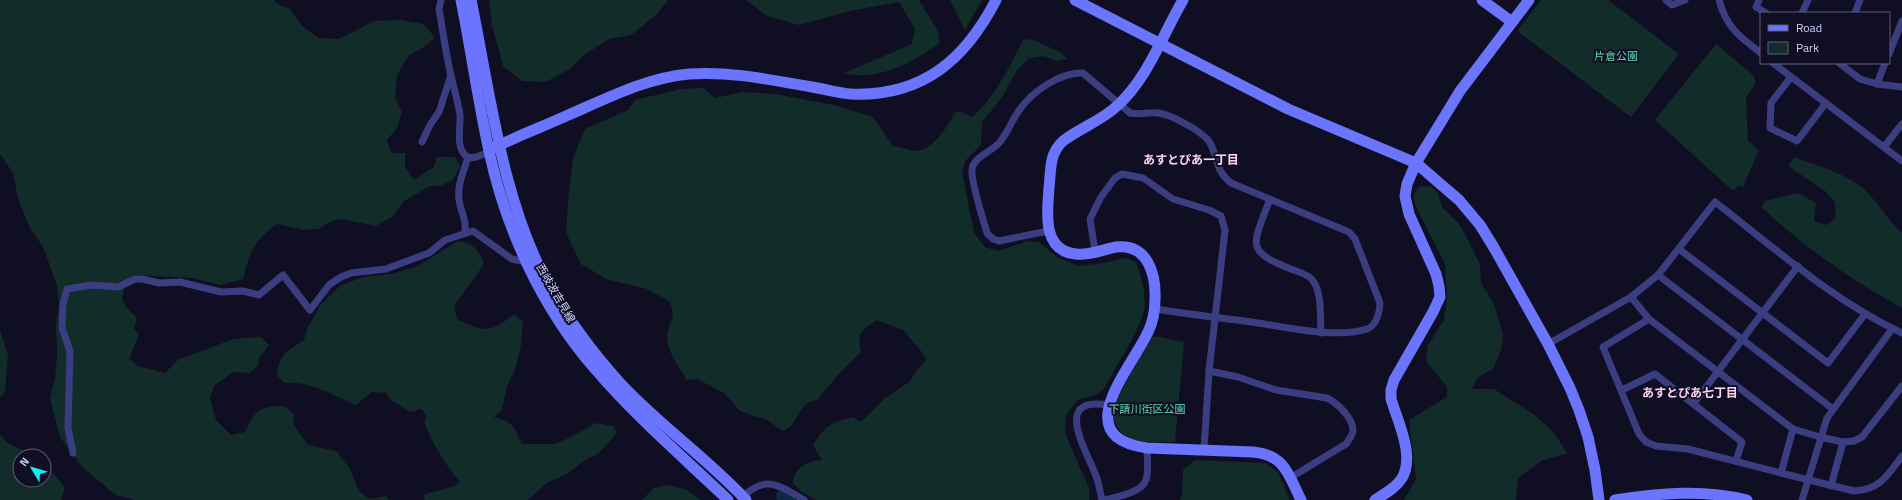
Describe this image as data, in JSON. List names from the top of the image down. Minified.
{"streets":{"street":["西岐波吉見線"]},"districts":["あすとぴあ一丁目","あすとぴあ七丁目"],"parks":["片倉公園","下請川街区公園"],"legend":["Road","Park"],"north":"top left"}
